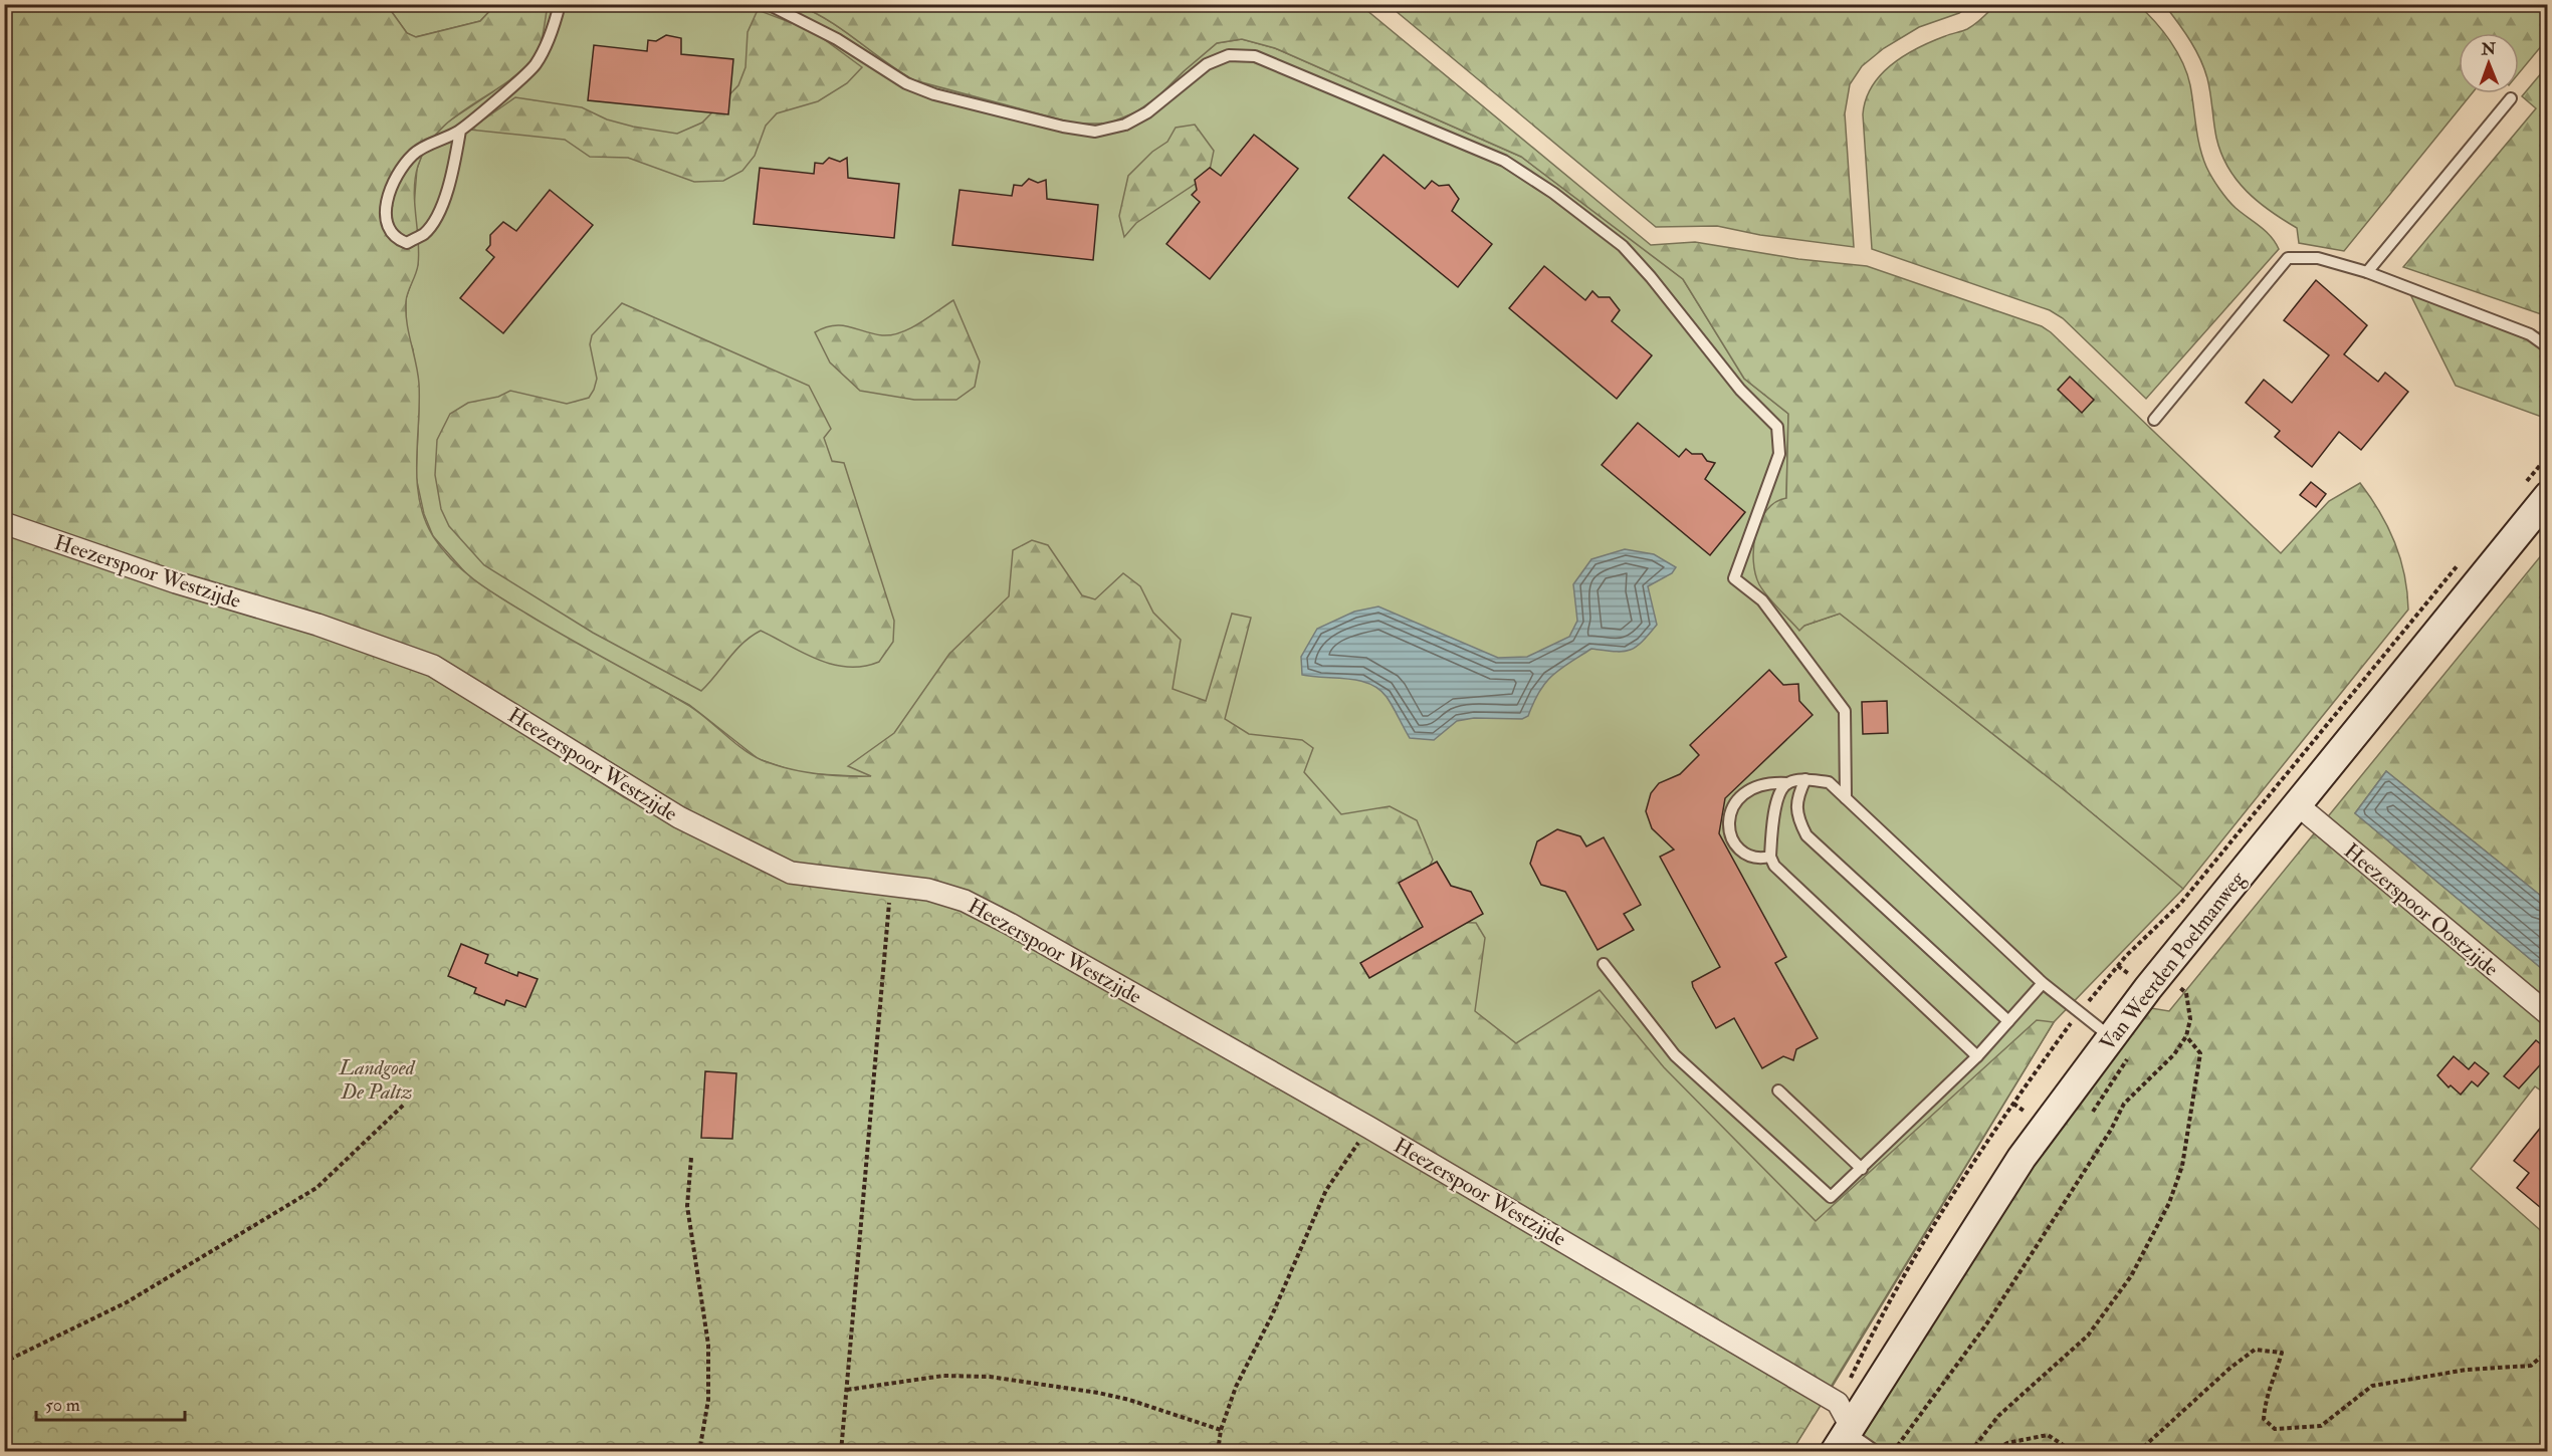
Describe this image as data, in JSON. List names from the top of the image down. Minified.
{"streets":{"main road":["Van Weerden Poelmanweg"],"street":["Heezerspoor Westzijde","Heezerspoor Oostzijde"]},"crossings":[["Heezerspoor Westzijde","Van Weerden Poelmanweg"],["Heezerspoor Oostzijde","Van Weerden Poelmanweg"]],"parks":["Landgoed De Paltz"],"scale_bar":"50 m","north":"top"}
